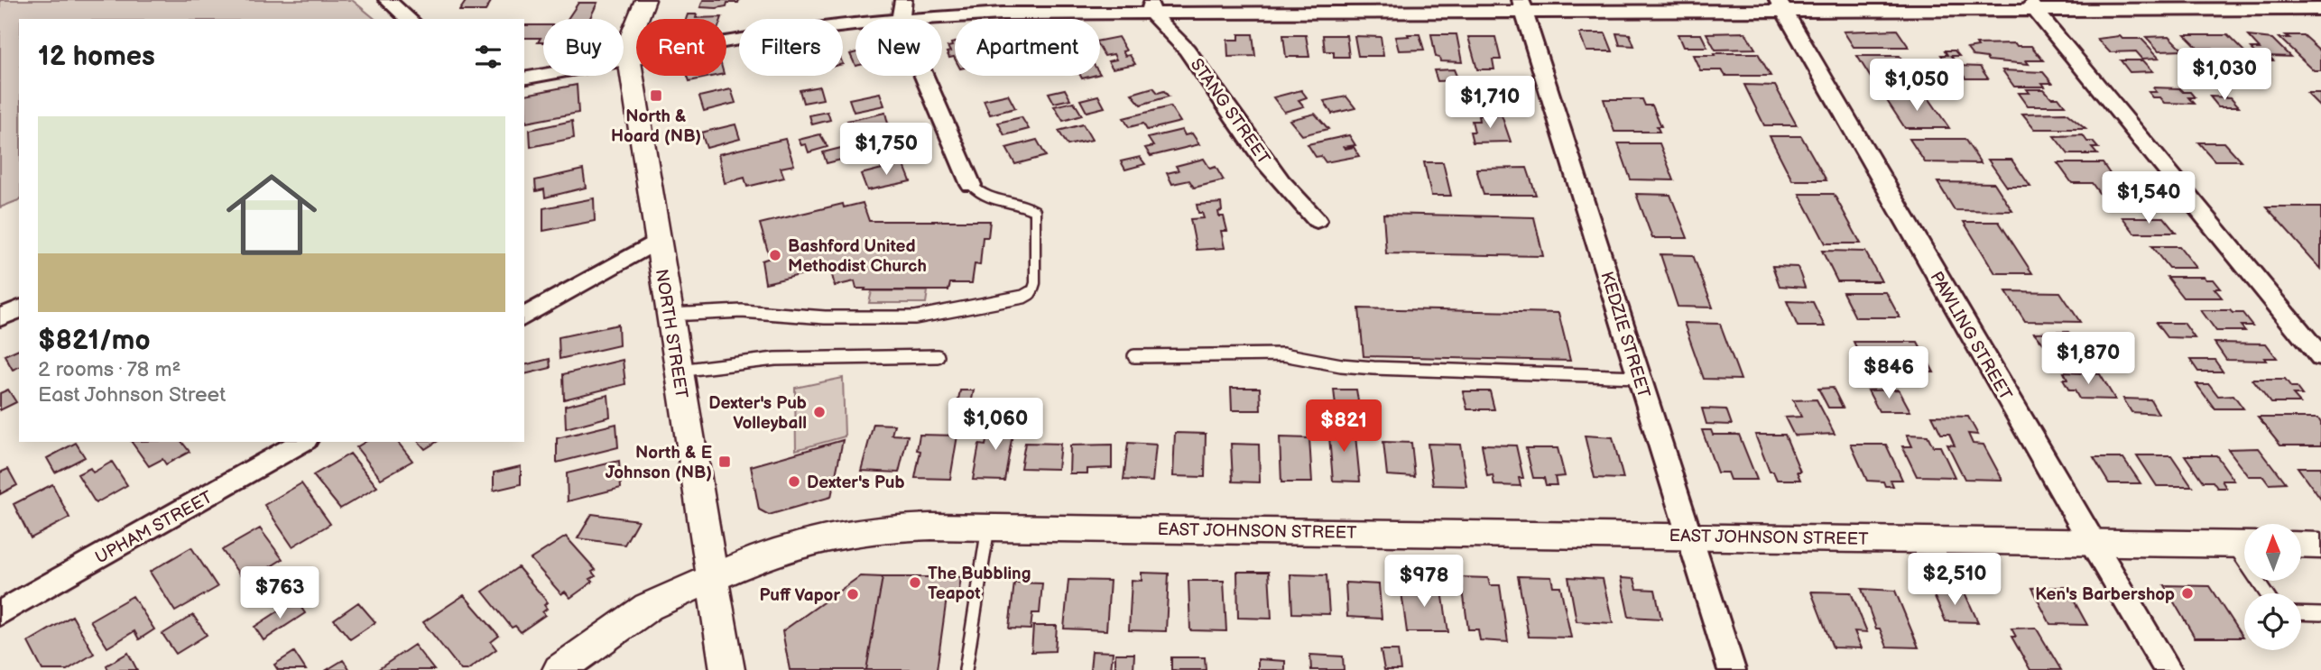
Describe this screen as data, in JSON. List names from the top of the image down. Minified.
{"streets":{"street":["STANG STREET","NORTH STREET","KEDZIE STREET","PAWLING STREET","UPHAM STREET","EAST JOHNSON STREET"]},"crossings":[["NORTH STREET","EAST JOHNSON STREET"],["KEDZIE STREET","EAST JOHNSON STREET"],["PAWLING STREET","EAST JOHNSON STREET"]],"places":{"transit":["North & Hoard (NB)","North & E Johnson (NB)"],"other":["Bashford United Methodist Church","Dexter's Pub Volleyball","Dexter's Pub","The Bubbling Teapot","Ken's Barbershop","Puff Vapor"]},"north":"top","page":{"chip":["Buy","Rent","Filters","New","Apartment"],"heading":"12 homes","price":["$1,030","$1,050","$1,710","$1,750","$1,540","$1,870","$846","$1,060","$821","$2,510","$978","$763"],"list":[{"name":"$821/mo","note":"2 rooms · 78 m² · East Johnson Street"}]}}
